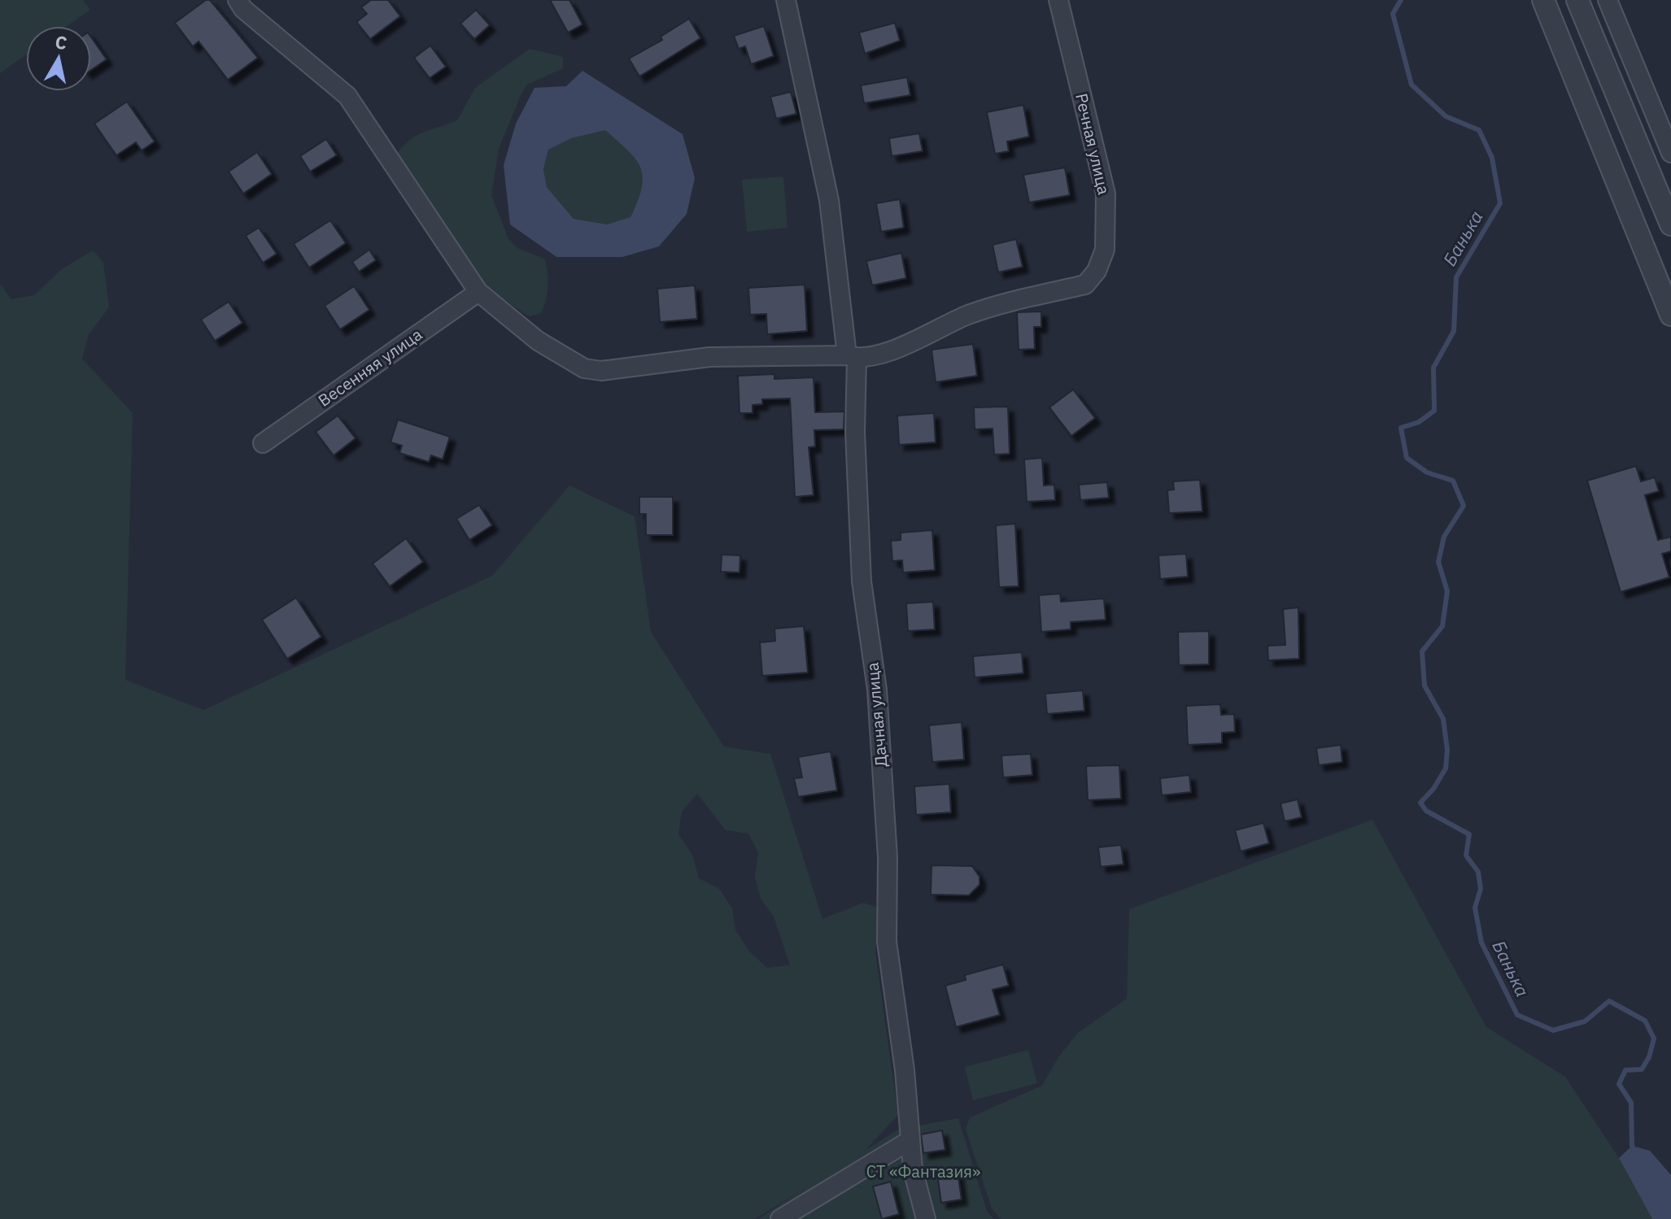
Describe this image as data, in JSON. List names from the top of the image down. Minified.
{"streets":{"street":["Речная улица","Весенняя улица","Дачная улица"]},"crossings":[["Речная улица","Дачная улица"]],"water":["Банька"],"parks":["СТ «Фантазия»"],"north":"top"}
